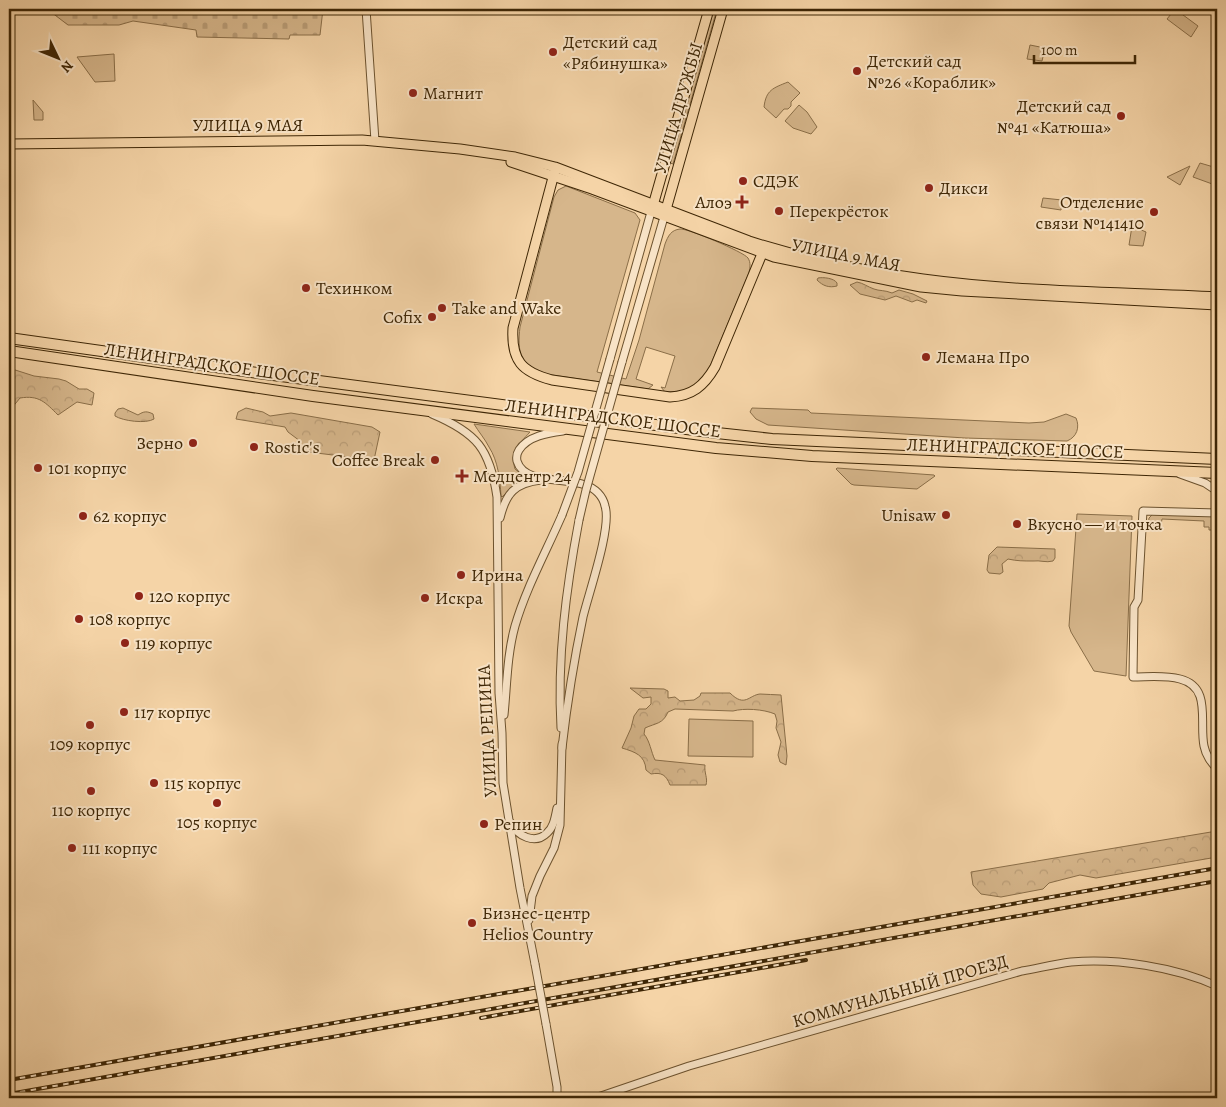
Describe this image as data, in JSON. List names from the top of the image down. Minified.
{"streets":{"highway":["ЛЕНИНГРАДСКОЕ ШОССЕ"],"main road":["УЛИЦА ДРУЖБЫ","УЛИЦА 9 МАЯ"],"street":["УЛИЦА РЕПИНА","КОММУНАЛЬНЫЙ ПРОЕЗД"]},"crossings":[["УЛИЦА ДРУЖБЫ","УЛИЦА 9 МАЯ"],["ЛЕНИНГРАДСКОЕ ШОССЕ","УЛИЦА РЕПИНА"]],"places":{"other":["Детский сад «Рябинушка»","Детский сад №26 «Кораблик»","Магнит","Детский сад №41 «Катюша»","СДЭК","Дикси","Перекрёсток","Отделение связи №141410","Техинком","Take and Wake","Cofix","Лемана Про","Зерно","Rostic's","Coffee Break","101 корпус","Unisaw","62 корпус","Вкусно — и точка","Ирина","120 корпус","Искра","108 корпус","119 корпус","117 корпус","109 корпус","115 корпус","110 корпус","105 корпус","Репин","111 корпус","Бизнес-центр Helios Country"],"health":["Алоэ","Медцентр 24"]},"scale_bar":"100 m","north":"bottom right"}
